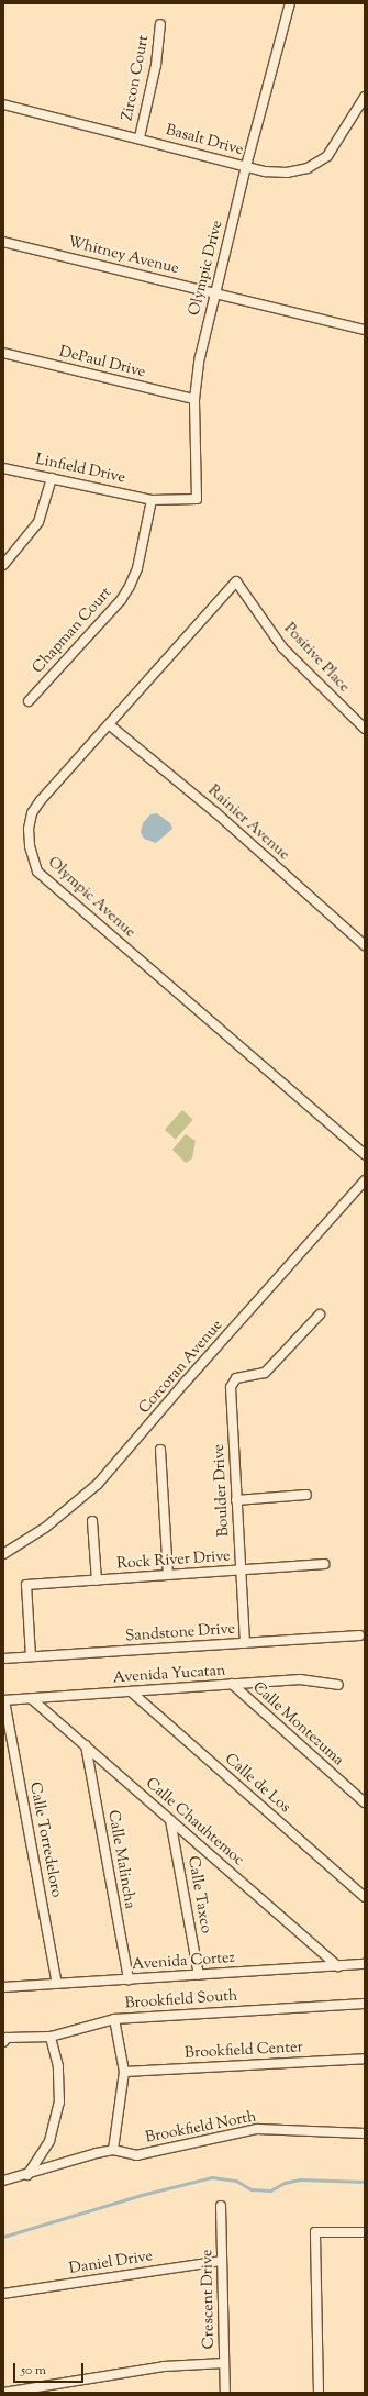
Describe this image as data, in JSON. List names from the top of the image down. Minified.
{"streets":{"street":["Zircon Court","Basalt Drive","Whitney Avenue","Olympic Drive","DePaul Drive","Linfield Drive","Chapman Court","Positive Place","Rainier Avenue","Olympic Avenue","Corcoran Avenue","Boulder Drive","Rock River Drive","Sandstone Drive","Avenida Yucatan","Calle Montezuma","Calle de Los","Calle Chauhtemoc","Calle Torredeloro","Calle Malincha","Calle Taxco","Avenida Cortez","Brookfield South","Brookfield Center","Brookfield North","Daniel Drive","Crescent Drive"]},"crossings":[["Zircon Court","Basalt Drive"],["Basalt Drive","Olympic Drive"],["Whitney Avenue","Olympic Drive"],["Olympic Drive","DePaul Drive"],["Olympic Drive","Linfield Drive"],["Olympic Drive","Chapman Court"],["Linfield Drive","Chapman Court"],["Positive Place","Olympic Avenue"],["Rainier Avenue","Olympic Avenue"],["Boulder Drive","Rock River Drive"],["Boulder Drive","Sandstone Drive"],["Rock River Drive","Sandstone Drive"],["Avenida Yucatan","Calle Montezuma"],["Avenida Yucatan","Calle de Los"],["Avenida Yucatan","Calle Chauhtemoc"],["Avenida Yucatan","Calle Torredeloro"],["Calle Chauhtemoc","Calle Malincha"],["Calle Chauhtemoc","Calle Taxco"],["Calle Chauhtemoc","Avenida Cortez"],["Calle Torredeloro","Avenida Cortez"],["Calle Malincha","Avenida Cortez"],["Calle Taxco","Avenida Cortez"],["Daniel Drive","Crescent Drive"]],"scale_bar":"50 m"}
